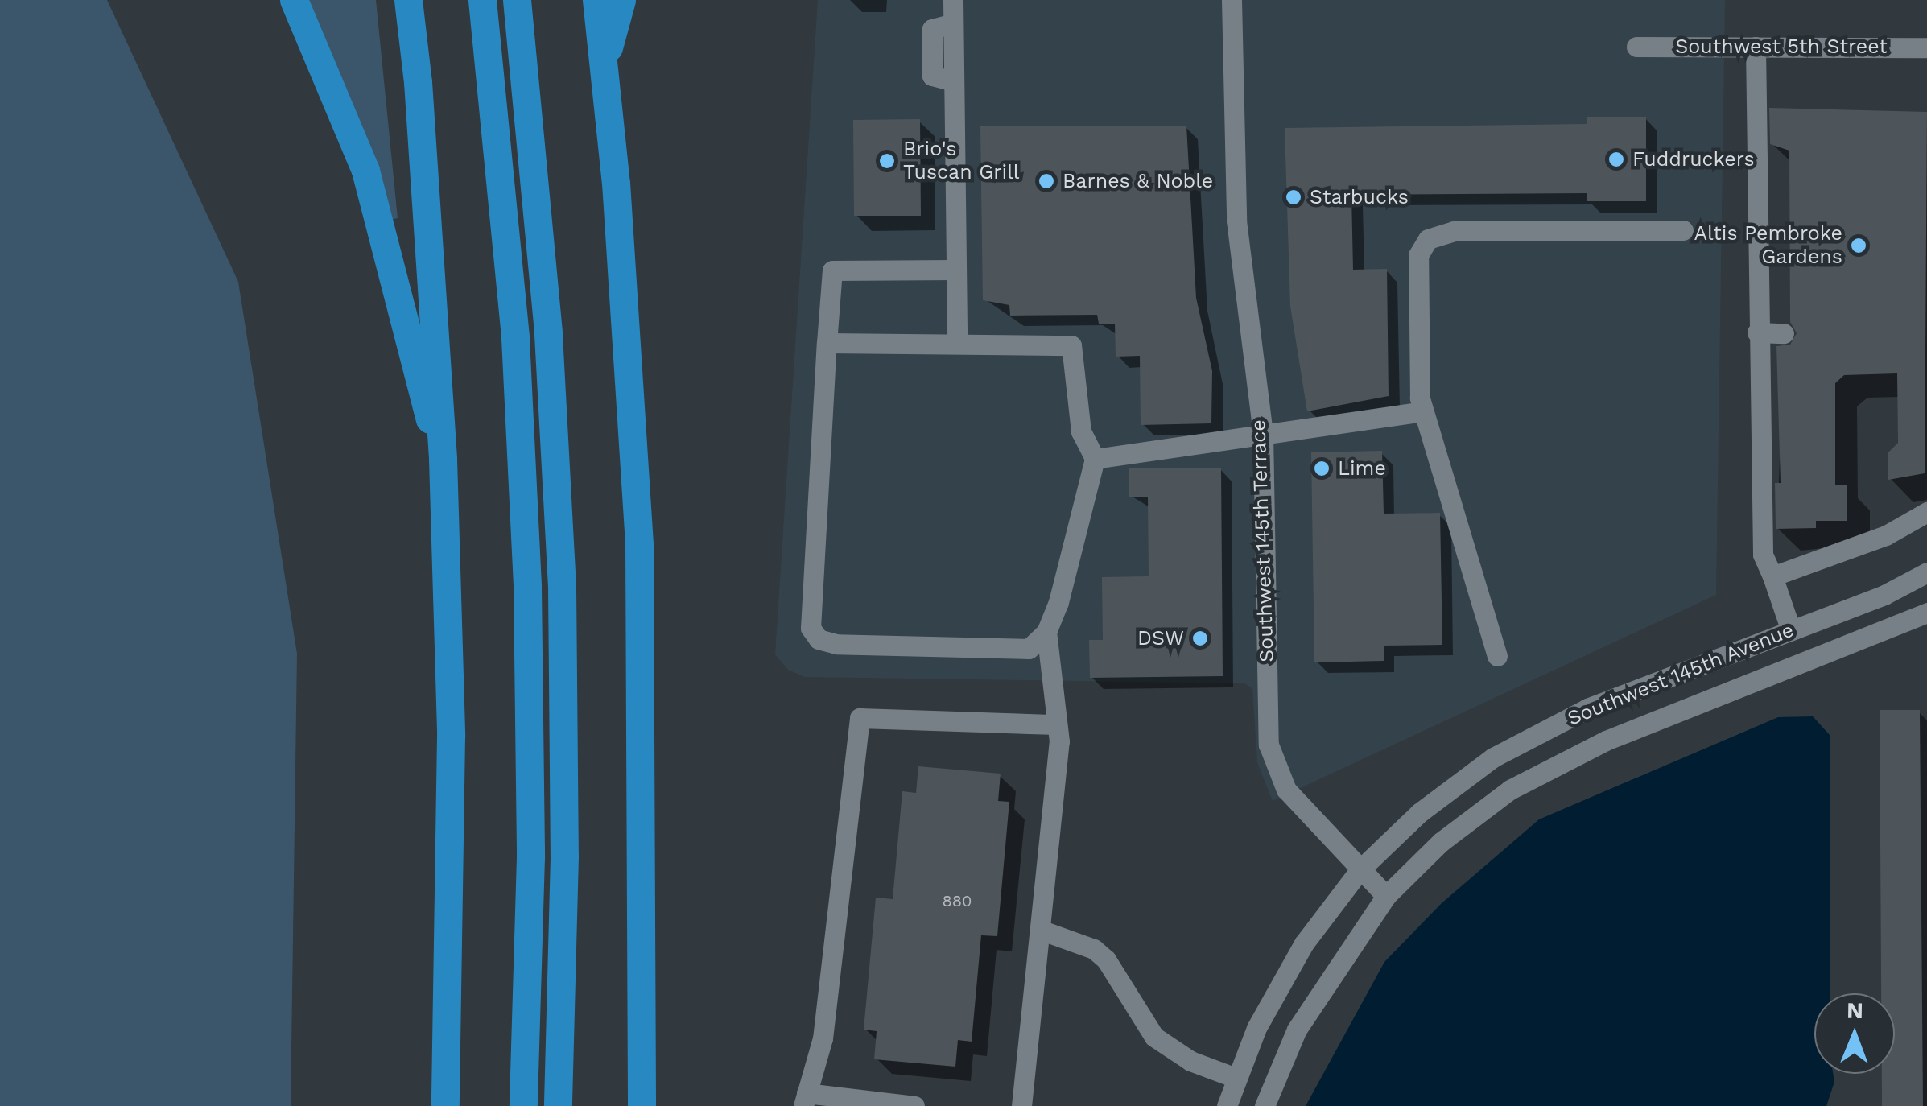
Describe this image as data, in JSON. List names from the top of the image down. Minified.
{"streets":{"street":["Southwest 5th Street","Southwest 145th Terrace","Southwest 145th Avenue"]},"crossings":[["Southwest 145th Terrace","Southwest 145th Avenue"]],"places":["Fuddruckers","Brio's Tuscan Grill","Barnes & Noble","Starbucks","Altis Pembroke Gardens","Lime","DSW"],"house_numbers":["880"],"north":"top"}
